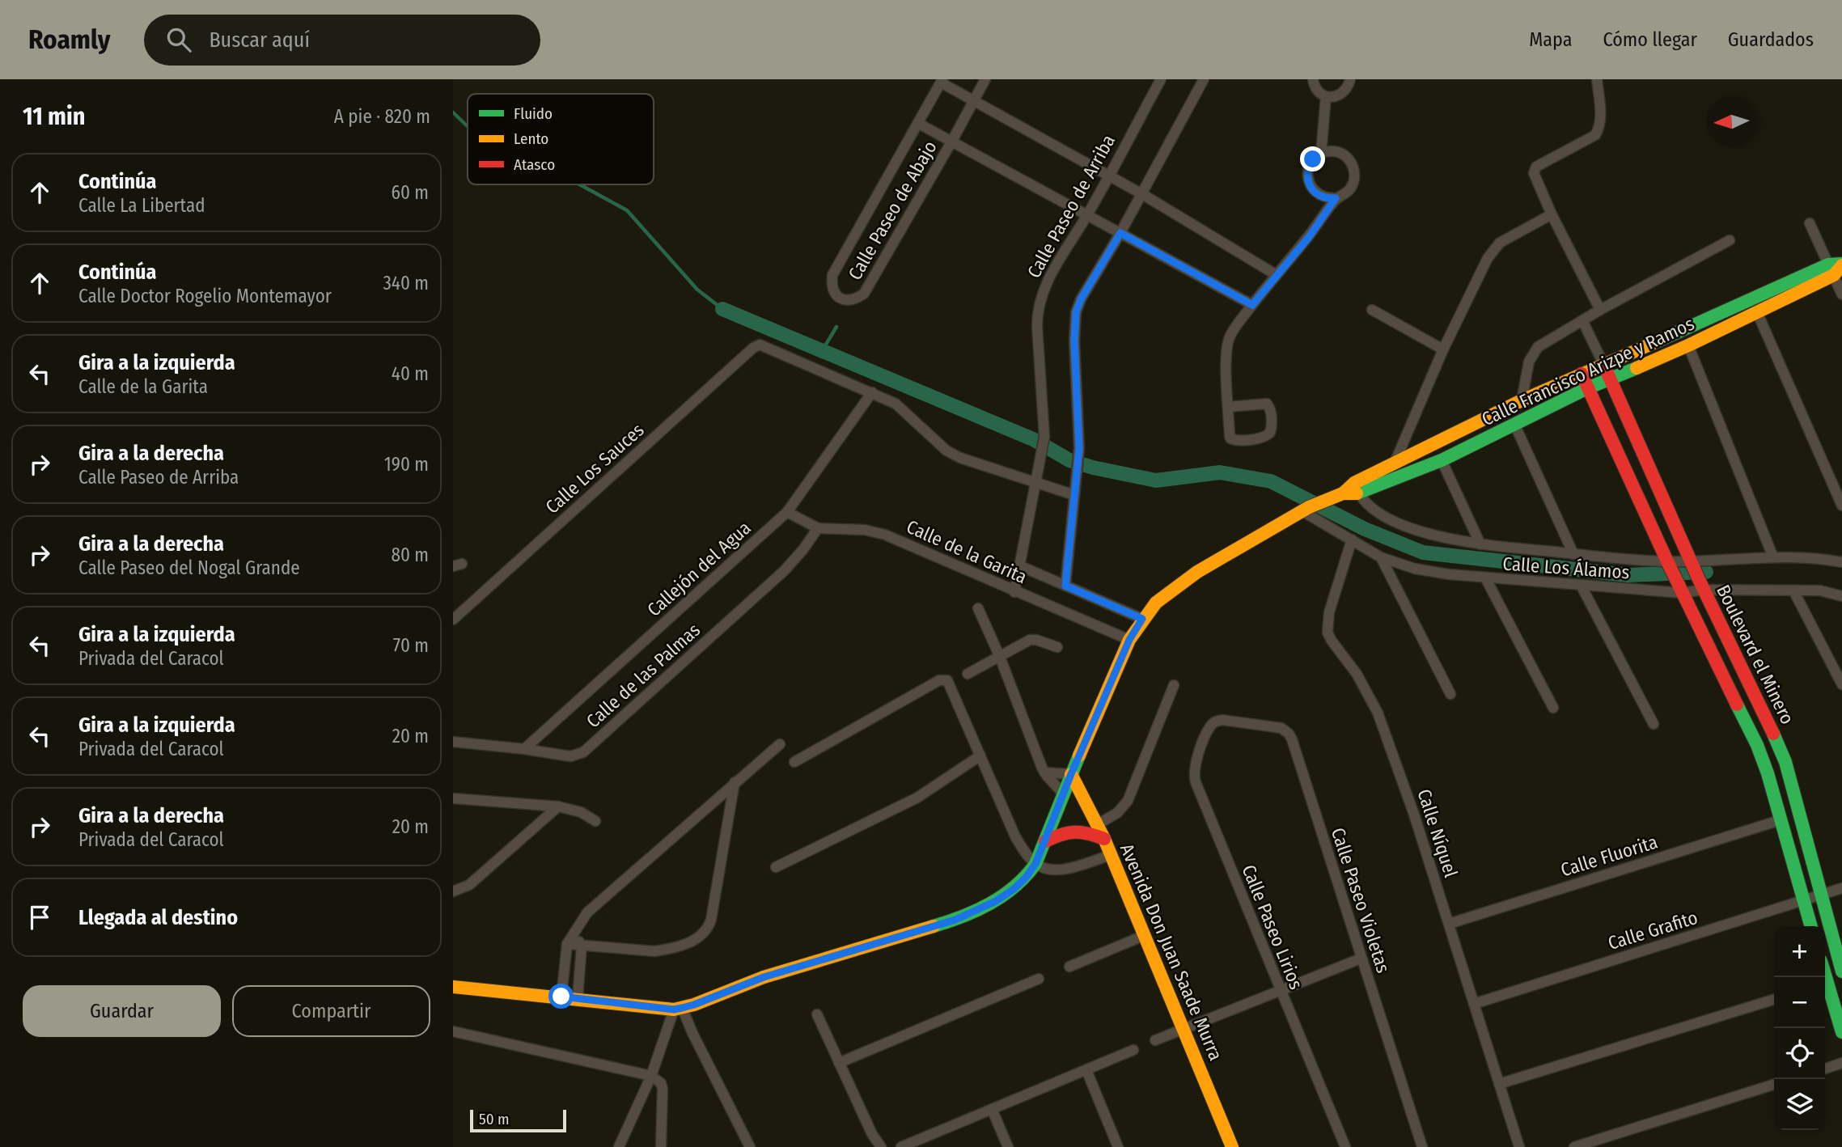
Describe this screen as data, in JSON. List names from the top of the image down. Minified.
{"streets":{"street":["Calle Paseo de Arriba","Calle Paseo de Abajo","Calle Francisco Arizpe y Ramos","Calle Los Sauces","Calle de la Garita","Calle Los Álamos","Callejón del Agua","Boulevard el Minero","Calle de las Palmas","Calle Níquel","Calle Fluorita","Calle Paseo Violetas","Calle Paseo Lirios","Calle Grafito","Avenida Don Juan Saade Murra"]},"crossings":[["Calle Paseo de Arriba","Calle de la Garita"],["Calle Francisco Arizpe y Ramos","Calle de la Garita"],["Calle Francisco Arizpe y Ramos","Calle Los Álamos"],["Calle Francisco Arizpe y Ramos","Boulevard el Minero"],["Calle Francisco Arizpe y Ramos","Avenida Don Juan Saade Murra"],["Calle Los Sauces","Callejón del Agua"],["Calle de la Garita","Callejón del Agua"],["Calle de la Garita","Calle de las Palmas"],["Calle Los Álamos","Boulevard el Minero"],["Calle Los Álamos","Calle Níquel"],["Callejón del Agua","Calle de las Palmas"],["Boulevard el Minero","Calle Fluorita"],["Boulevard el Minero","Calle Grafito"],["Calle Níquel","Calle Fluorita"],["Calle Níquel","Calle Grafito"],["Calle Paseo Violetas","Calle Paseo Lirios"]],"legend":["Fluido","Lento","Atasco"],"scale_bar":"50 m","north":"left","page":{"header":"Roamly","search":"Buscar aquí","nav":["Mapa","Cómo llegar","Guardados"],"heading":["11 min","A pie · 820 m"],"list":[["Continúa","Calle La Libertad","60 m"],["Continúa","Calle Doctor Rogelio Montemayor","340 m"],["Gira a la izquierda","Calle de la Garita","40 m"],["Gira a la derecha","Calle Paseo de Arriba","190 m"],["Gira a la derecha","Calle Paseo del Nogal Grande","80 m"],["Gira a la izquierda","Privada del Caracol","70 m"],["Gira a la izquierda","Privada del Caracol","20 m"],["Gira a la derecha","Privada del Caracol","20 m"],"Llegada al destino"],"map_buttons":["+","−"],"buttons":["Guardar","Compartir"],"scale":"50 m"}}
